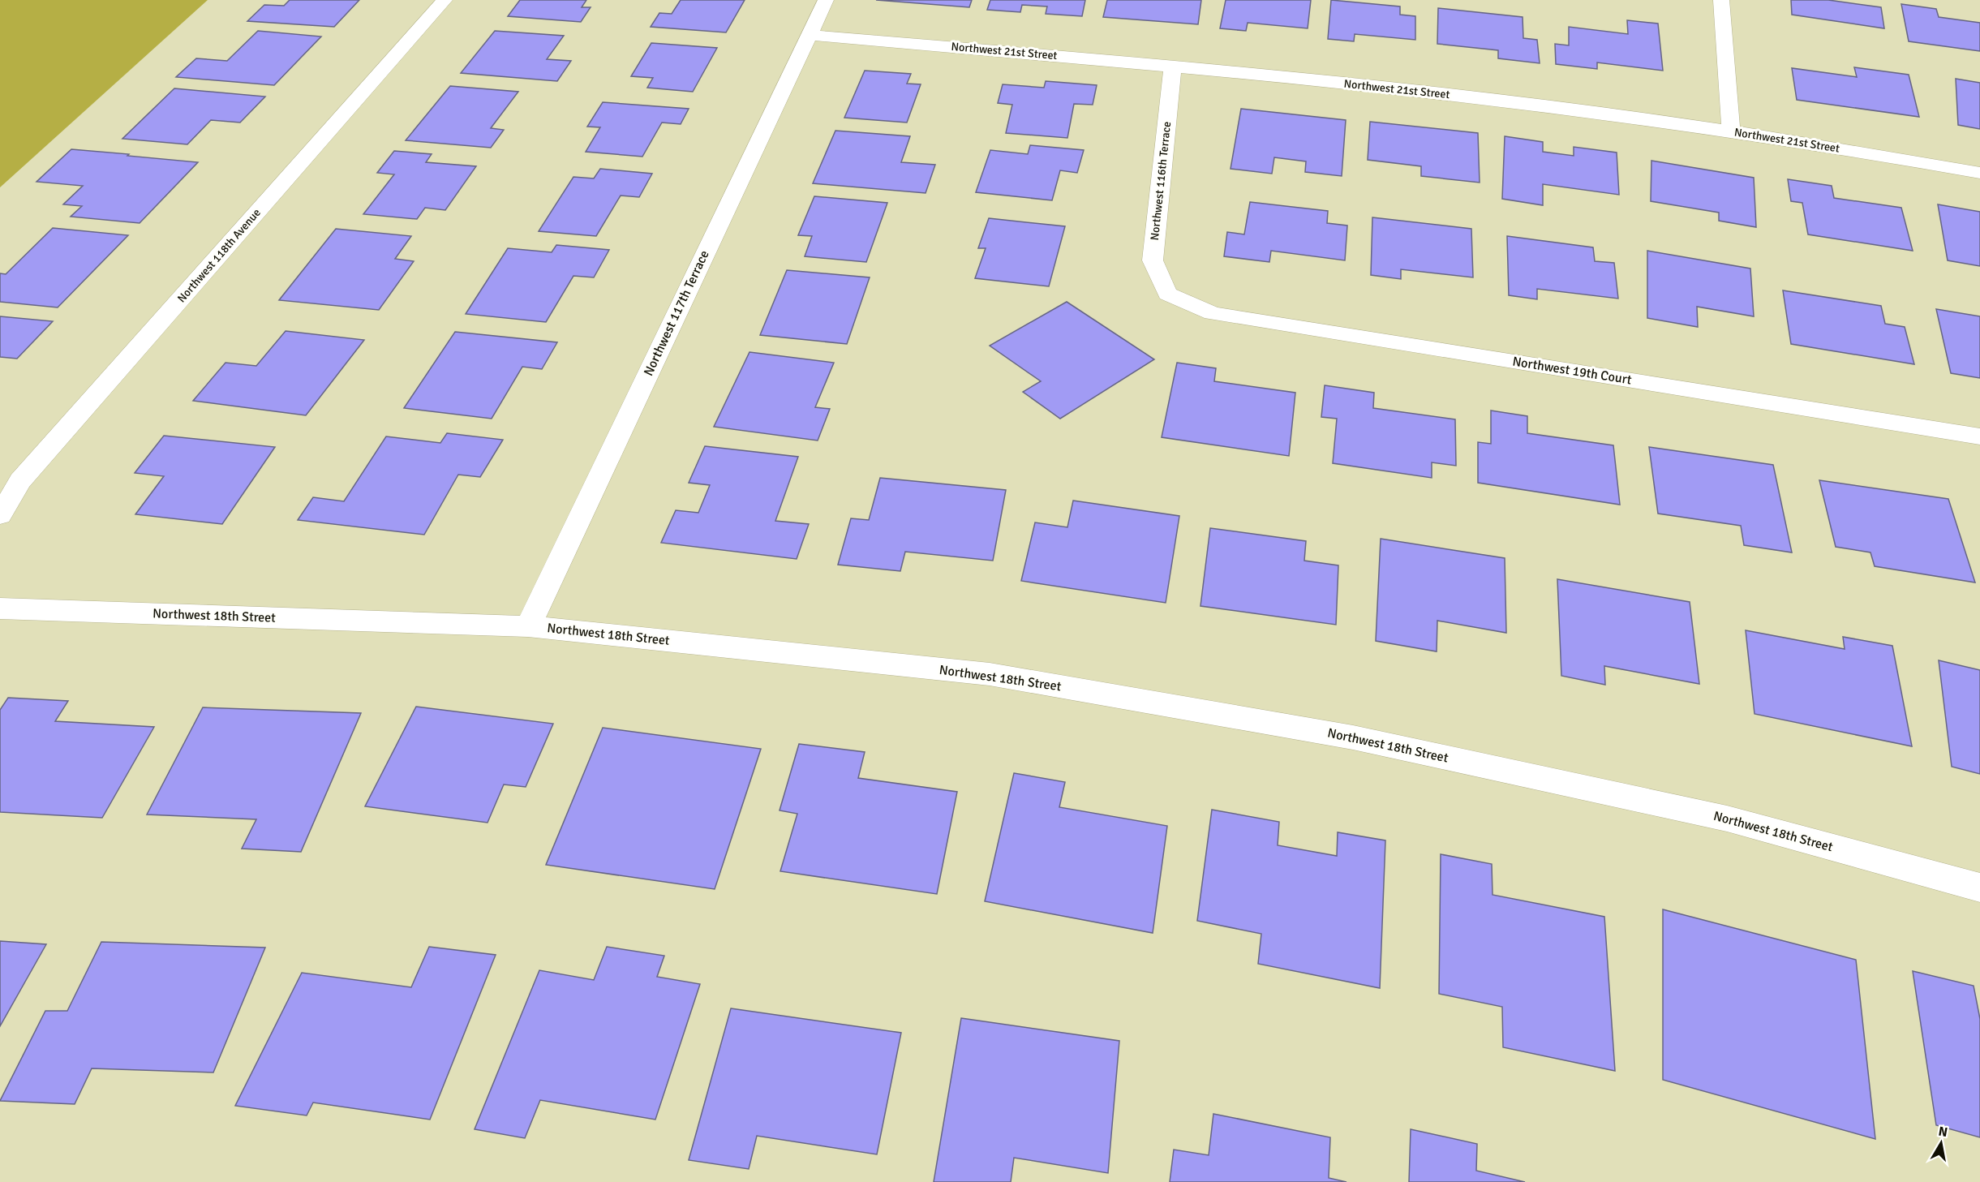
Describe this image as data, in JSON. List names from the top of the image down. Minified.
{"streets":{"street":["Northwest 21st Street","Northwest 116th Terrace","Northwest 118th Avenue","Northwest 117th Terrace","Northwest 19th Court","Northwest 18th Street"]},"crossings":[["Northwest 21st Street","Northwest 116th Terrace"],["Northwest 21st Street","Northwest 117th Terrace"],["Northwest 116th Terrace","Northwest 19th Court"],["Northwest 117th Terrace","Northwest 18th Street"]],"north":"top"}
